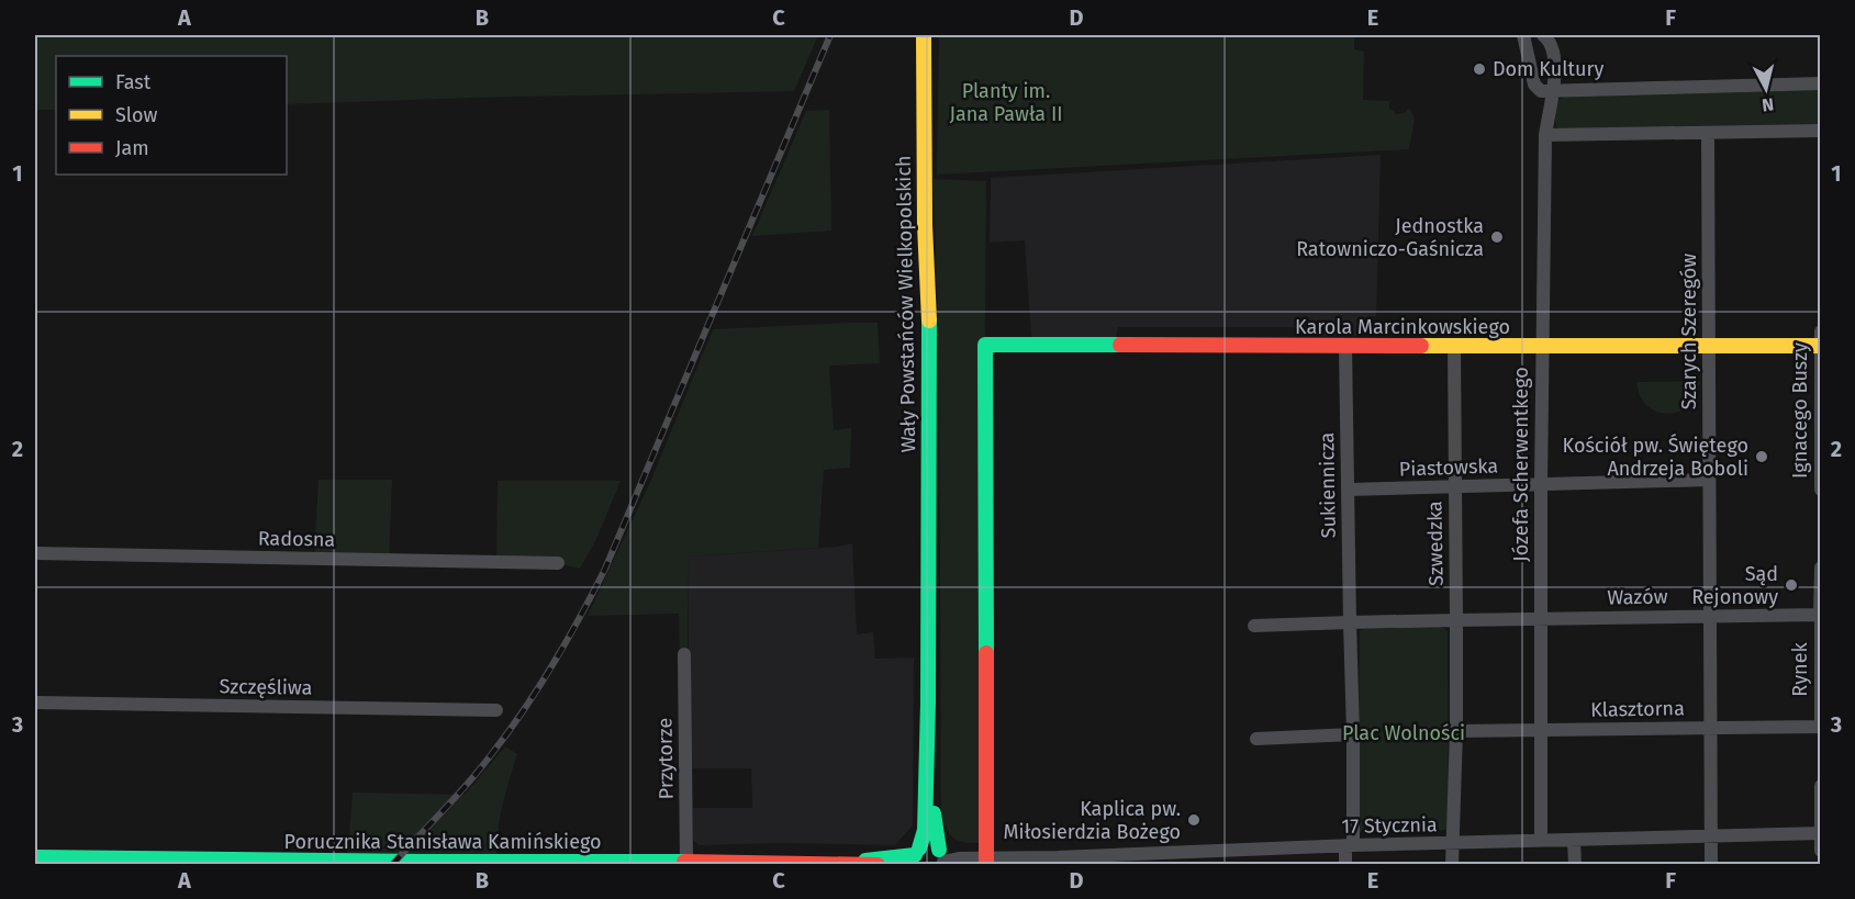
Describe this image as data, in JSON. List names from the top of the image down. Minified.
{"streets":{"street":["Wały Powstańców Wielkopolskich","Karola Marcinkowskiego","Szarych Szeregów","Ignacego Buszy","Józefa Scherwentkego","Piastowska","Sukiennicza","Radosna","Szwedzka","Wazów","Rynek","Szczęśliwa","Klasztorna","Przytorze","17 Stycznia","Porucznika Stanisława Kamińskiego"]},"crossings":[["Wały Powstańców Wielkopolskich","17 Stycznia"],["Karola Marcinkowskiego","Szarych Szeregów"],["Karola Marcinkowskiego","Ignacego Buszy"],["Karola Marcinkowskiego","Józefa Scherwentkego"],["Karola Marcinkowskiego","Sukiennicza"],["Karola Marcinkowskiego","Szwedzka"],["Karola Marcinkowskiego","17 Stycznia"],["Szarych Szeregów","Piastowska"],["Szarych Szeregów","Wazów"],["Szarych Szeregów","Klasztorna"],["Szarych Szeregów","17 Stycznia"],["Józefa Scherwentkego","Piastowska"],["Józefa Scherwentkego","Wazów"],["Józefa Scherwentkego","Klasztorna"],["Józefa Scherwentkego","17 Stycznia"],["Piastowska","Sukiennicza"],["Piastowska","Szwedzka"],["Szwedzka","Wazów"],["Wazów","Rynek"],["Rynek","Klasztorna"],["Przytorze","Porucznika Stanisława Kamińskiego"]],"parks":["Planty im. Jana Pawła II","Plac Wolności"],"places":["Dom Kultury","Jednostka Ratowniczo-Gaśnicza","Kościół pw. Świętego Andrzeja Boboli","Sąd Rejonowy","Kaplica pw. Miłosierdzia Bożego"],"legend":["Fast","Slow","Jam"],"north":"bottom","grid":{"columns":["A","B","C","D","E","F"],"rows":["1","2","3"]}}
